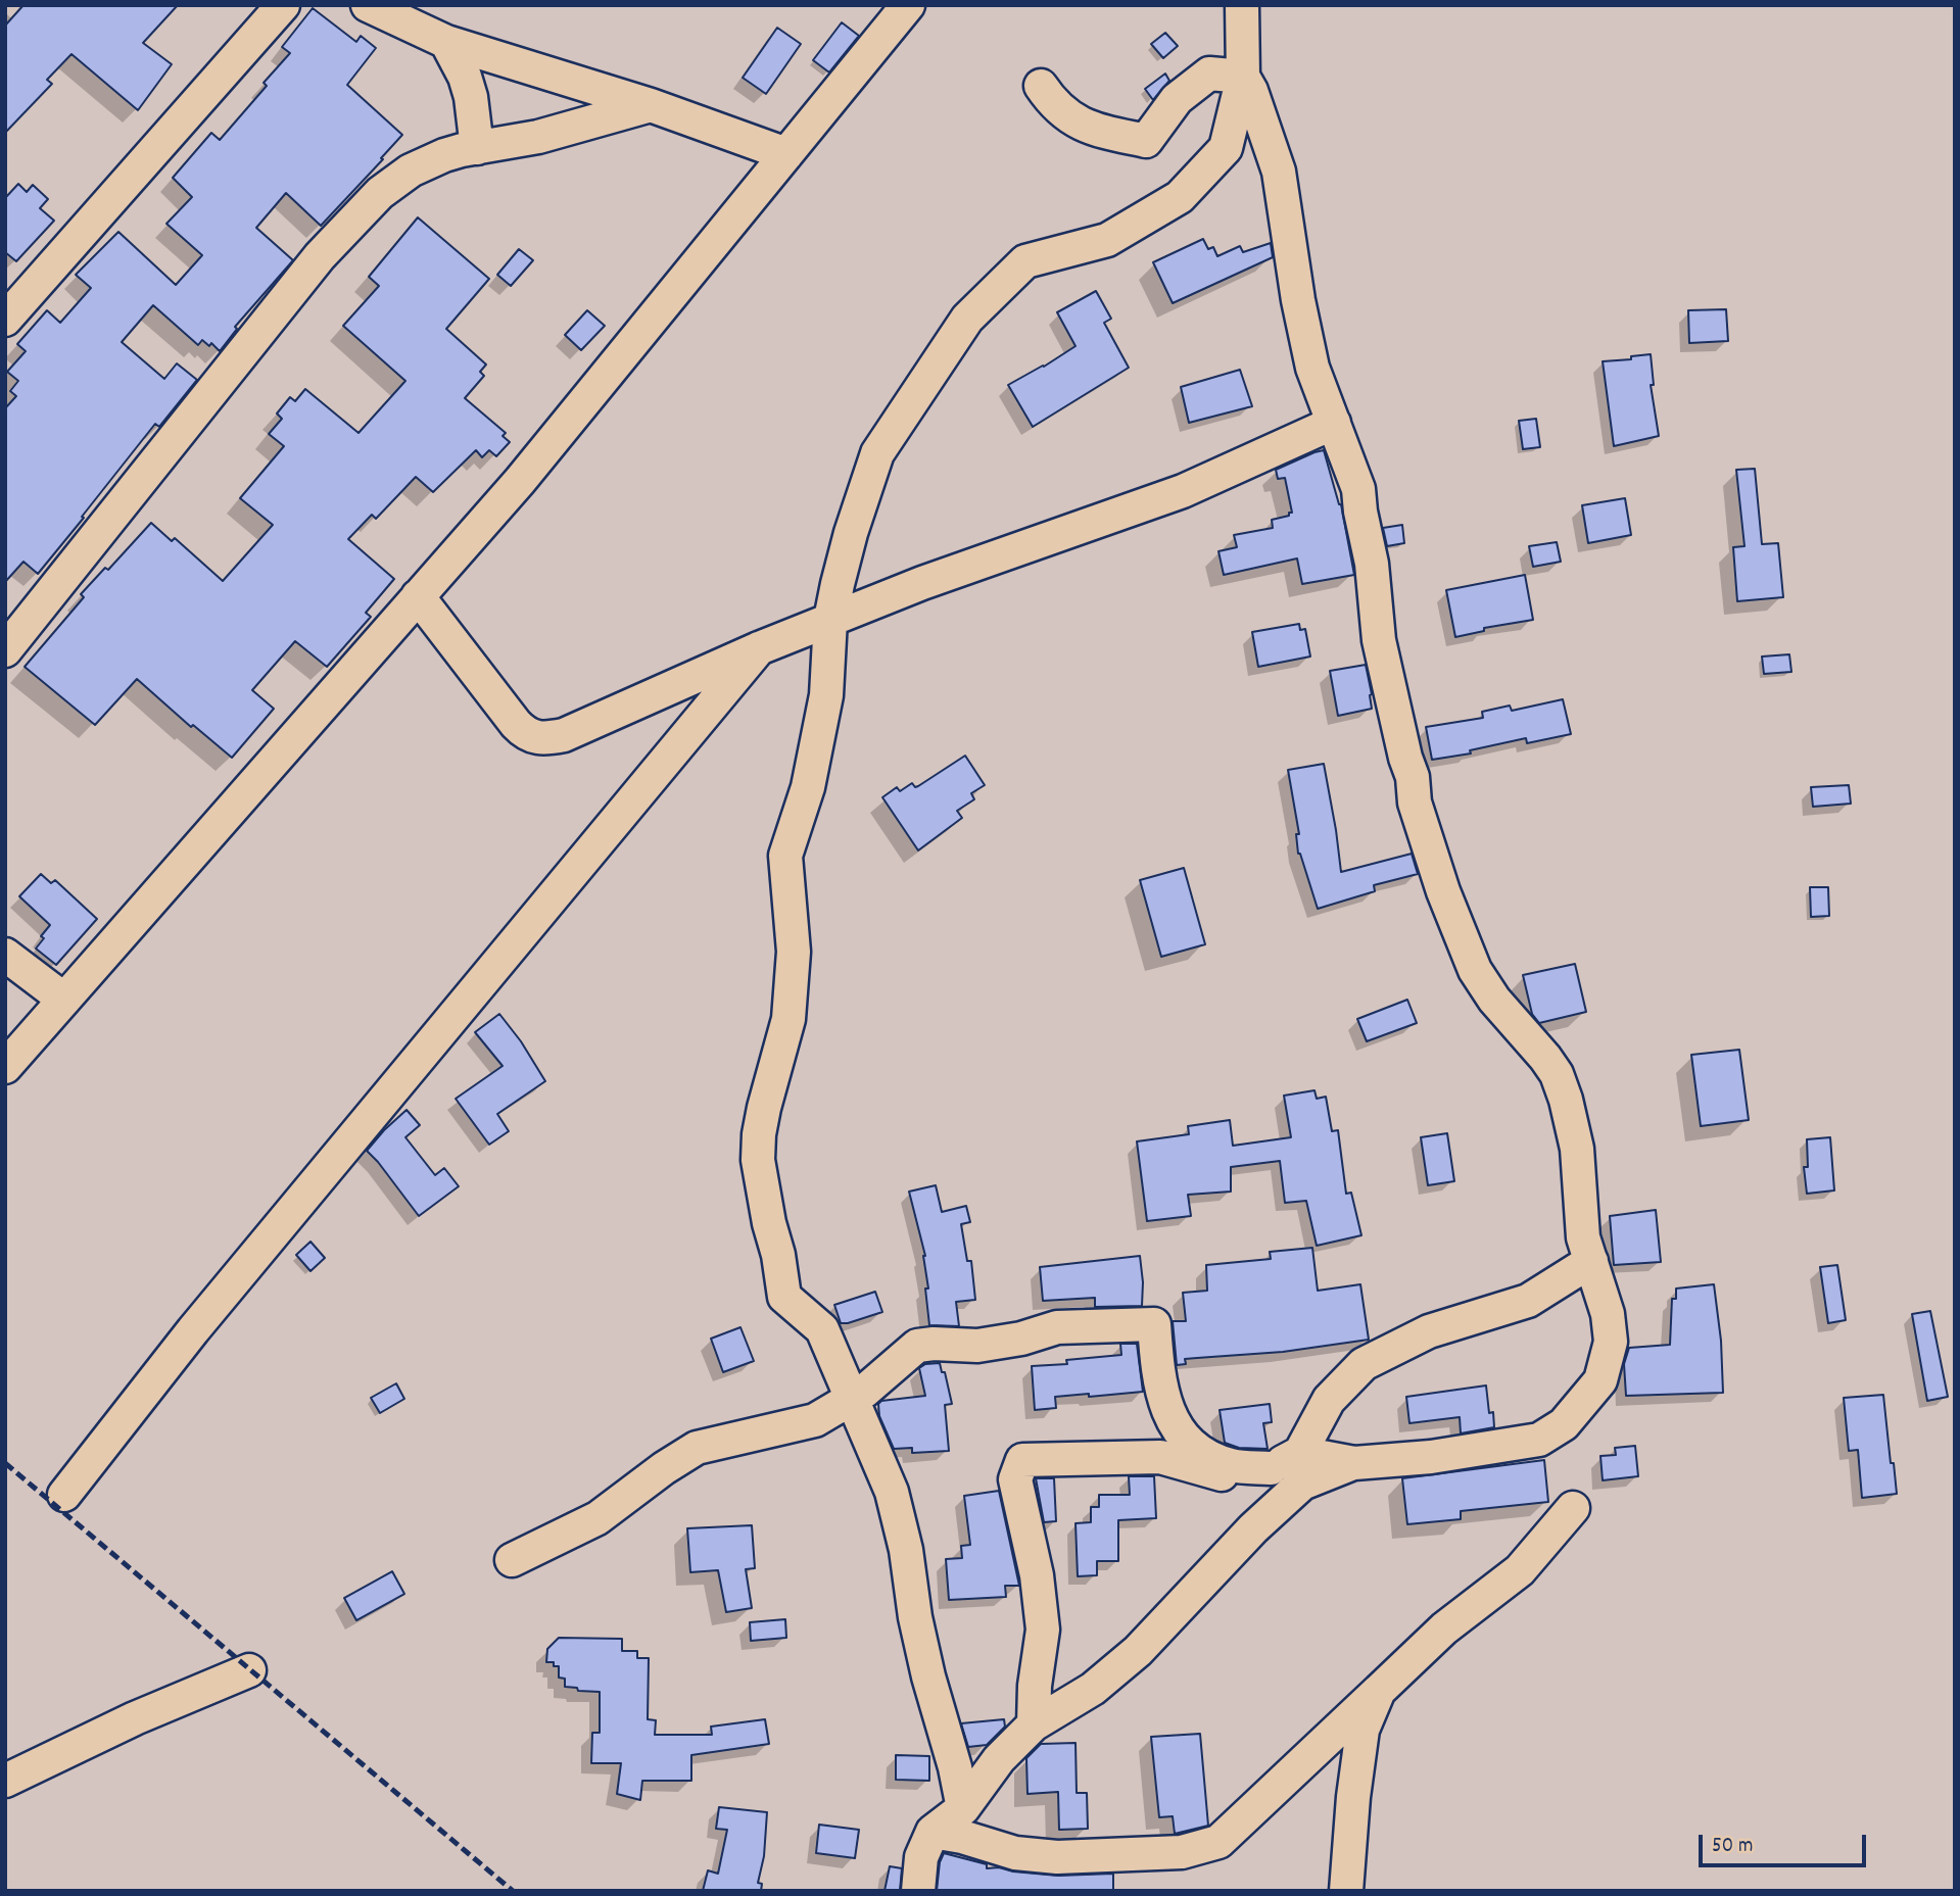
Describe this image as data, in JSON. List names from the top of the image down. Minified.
{"scale_bar":"50 m"}
